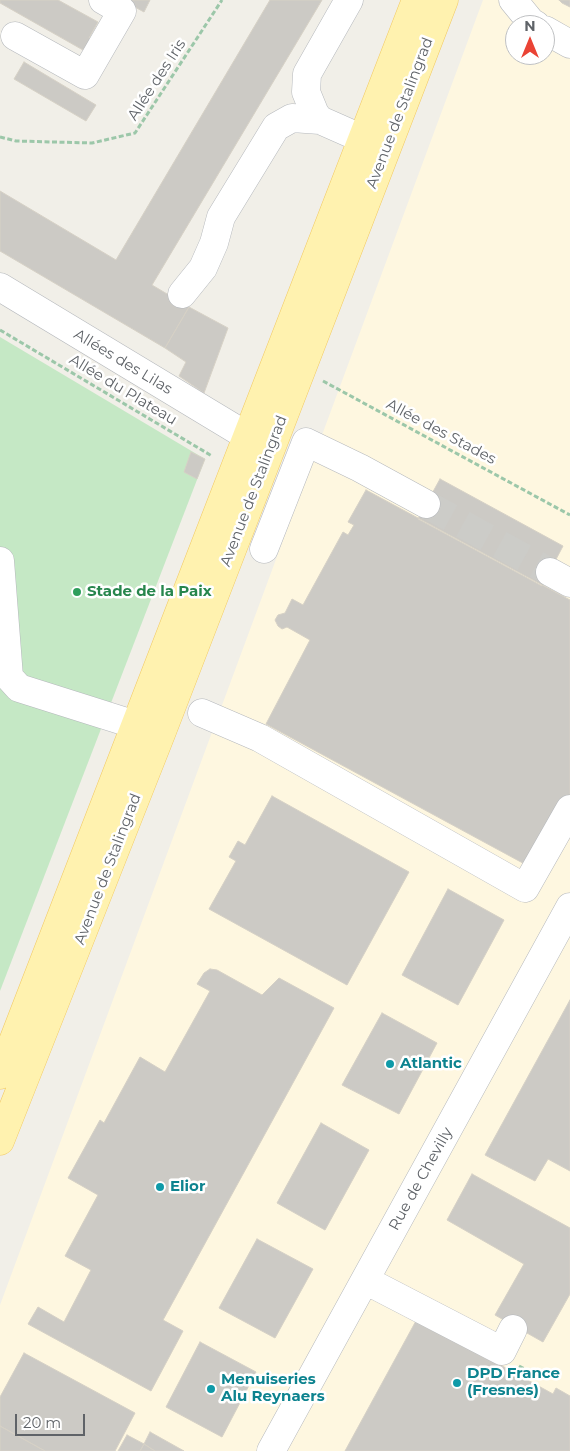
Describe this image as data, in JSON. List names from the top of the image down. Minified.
{"streets":{"main road":["Avenue de Stalingrad"],"street":["Allées des Lilas","Rue de Chevilly"],"path":["Allée des Iris","Allée du Plateau","Allée des Stades"]},"crossings":[["Avenue de Stalingrad","Allées des Lilas"],["Avenue de Stalingrad","Allée du Plateau"],["Avenue de Stalingrad","Allée des Stades"]],"places":["Stade de la Paix","Atlantic","Elior","DPD France (Fresnes)","Menuiseries Alu Reynaers"],"scale_bar":"20 m","north":"top"}
